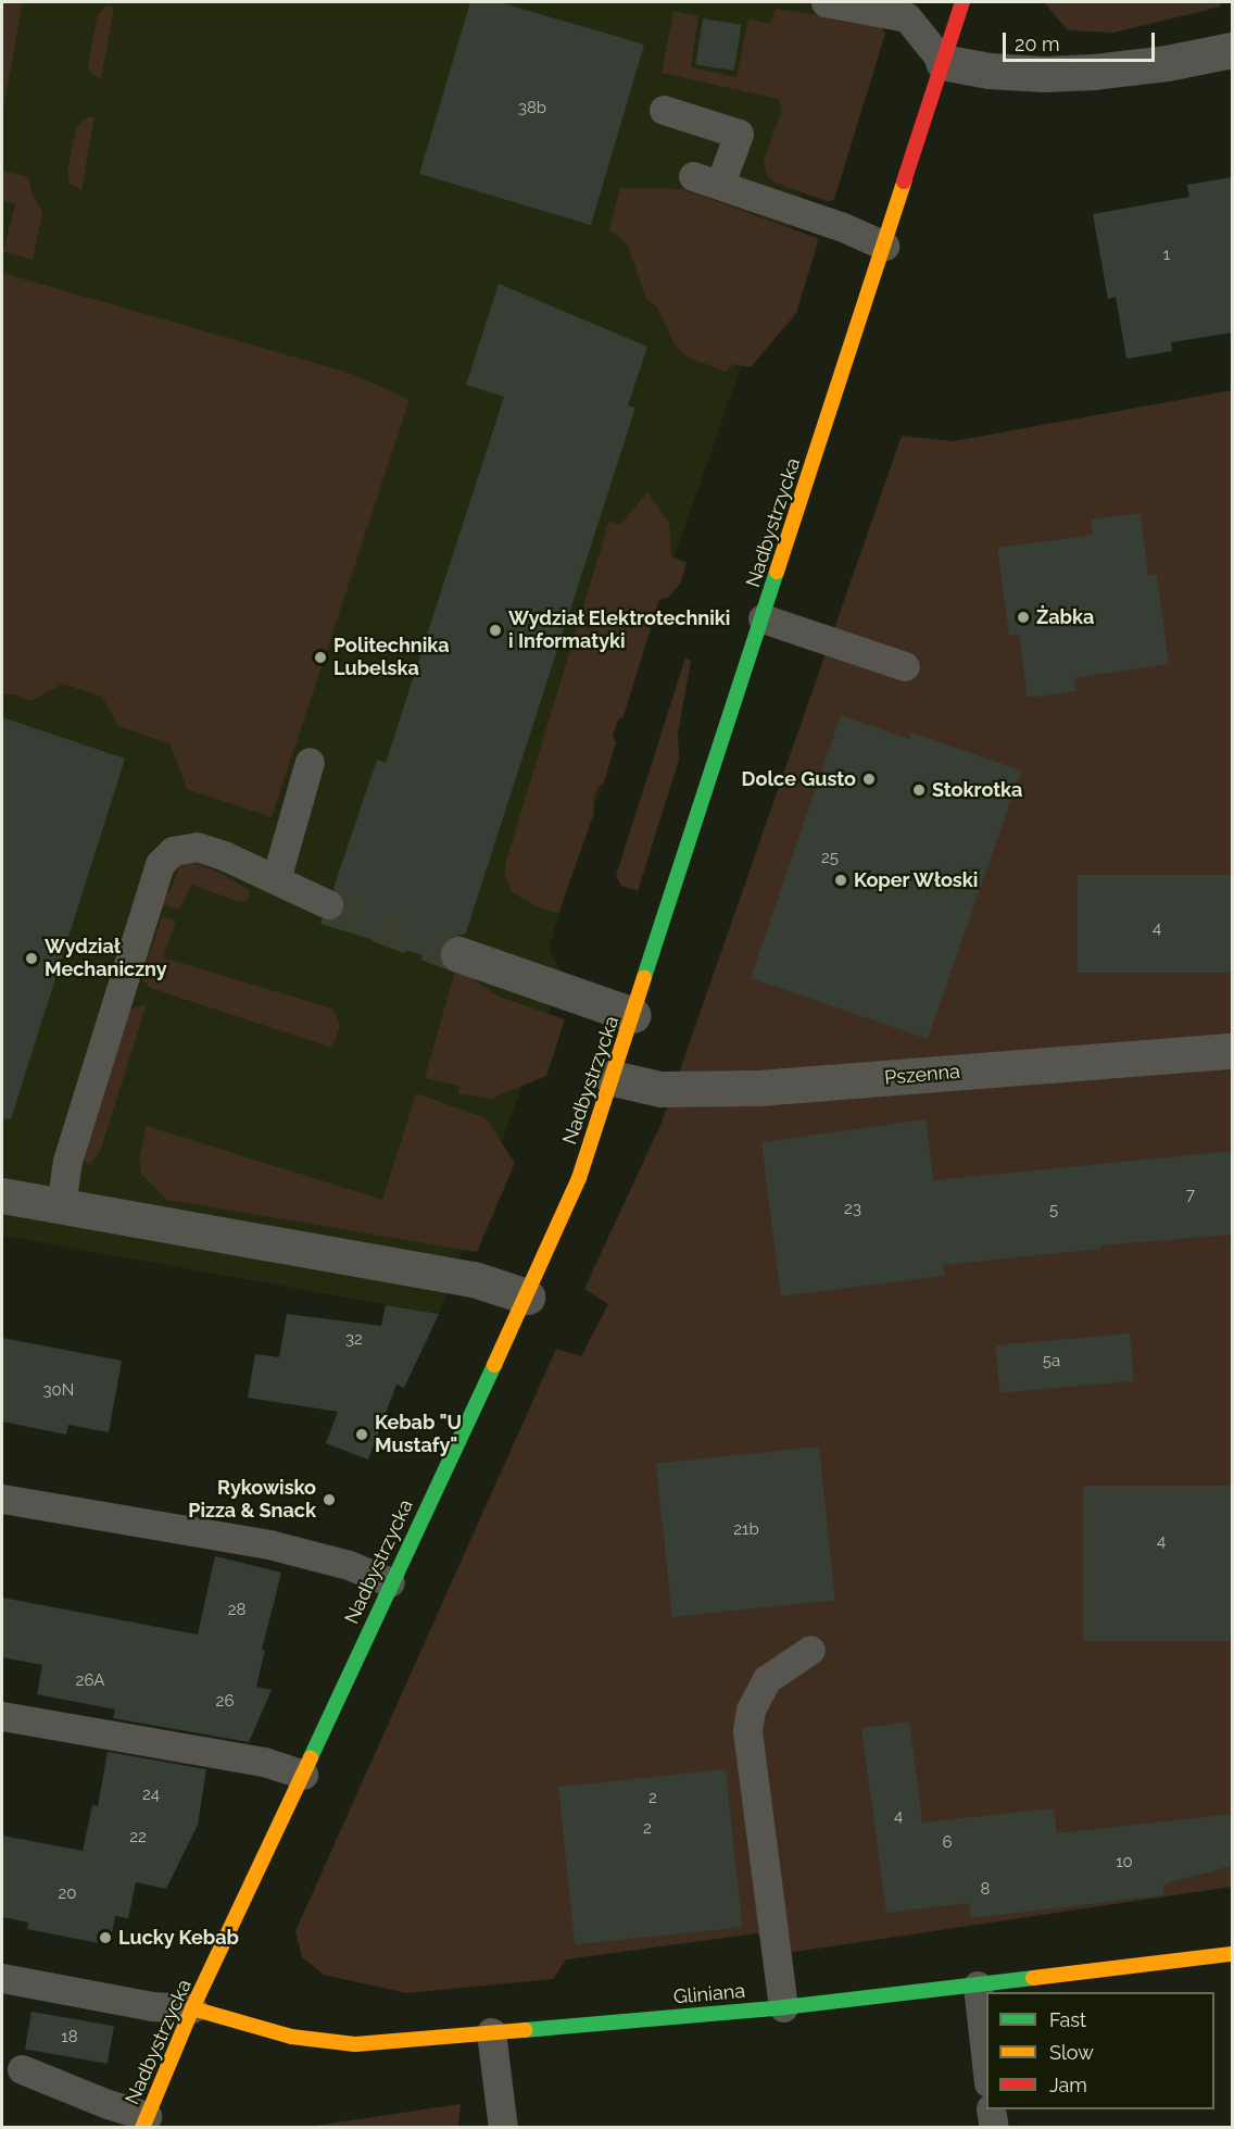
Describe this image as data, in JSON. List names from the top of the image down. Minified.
{"streets":{"street":["Nadbystrzycka","Pszenna","Gliniana"]},"crossings":[["Nadbystrzycka","Pszenna"],["Nadbystrzycka","Gliniana"]],"places":["Żabka","Wydział Elektrotechniki i Informatyki","Politechnika Lubelska","Dolce Gusto","Stokrotka","Koper Włoski","Wydział Mechaniczny","Kebab \"U Mustafy\"","Rykowisko Pizza & Snack","Lucky Kebab"],"house_numbers":["38b","1","25","4","7","23","5","32","5a","30N","21b","4","28","26A","26","24","2","4","2","22","6","10","8","20","18"],"legend":["Fast","Slow","Jam"],"scale_bar":"20 m"}
